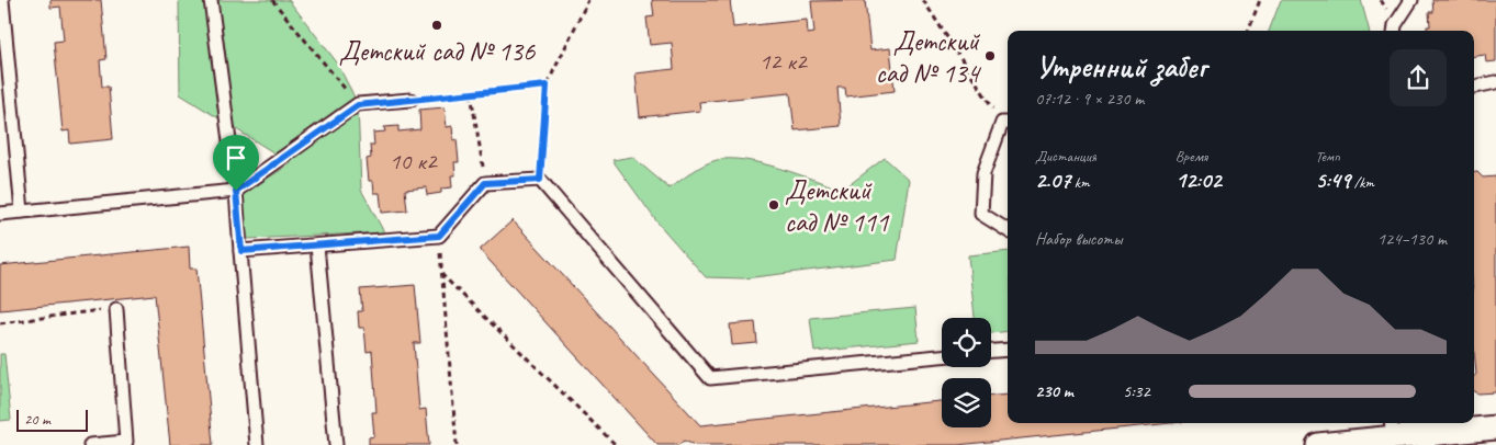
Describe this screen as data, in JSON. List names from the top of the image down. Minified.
{"places":["Детский сад № 136","Детский сад № 134","Детский сад № 111"],"house_numbers":["12 к2","10 к2"],"scale_bar":"20 m","page":{"heading":["Утренний забег","07:12 · 9 × 230 m"],"stats":[["Дистанция","2.07 km"],["Время","12:02"],["Темп","5:49 /km"]],"chart":["Набор высоты","124–130 m"],"list":[{"name":"230 m","note":"5:32"}],"scale":"20 m"}}
